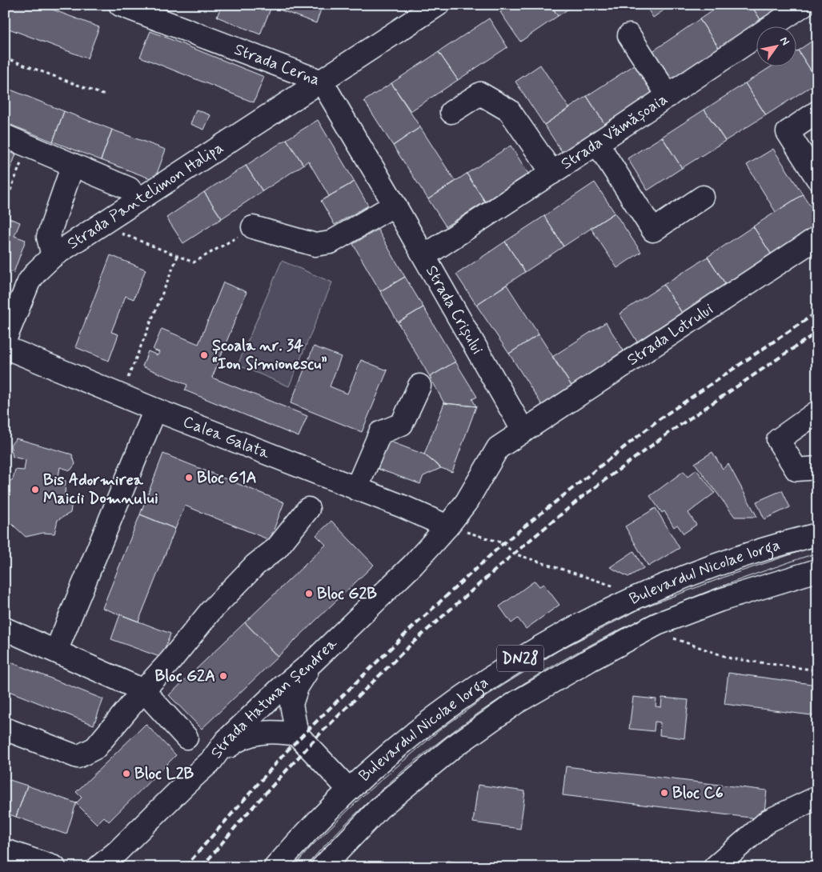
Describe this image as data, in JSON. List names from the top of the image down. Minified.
{"streets":{"street":["Strada Cerna","Strada Vămășoaia","Strada Pantelimon Halipa","Strada Crișului","Strada Lotrului","Calea Galata","Bulevardul Nicolae Iorga","DN28","Strada Hatman Șendrea"]},"crossings":[["Strada Cerna","Strada Pantelimon Halipa"],["Strada Cerna","Strada Crișului"],["Strada Vămășoaia","Strada Crișului"],["Strada Pantelimon Halipa","Strada Crișului"],["Strada Crișului","Strada Lotrului"],["Calea Galata","Strada Hatman Șendrea"]],"places":["Școala nr. 34 “Ion Simionescu”","Bloc G1A","Bis Adormirea Maicii Domnului","Bloc G2B","Bloc G2A","Bloc L2B","Bloc C6"],"north":"top right"}
